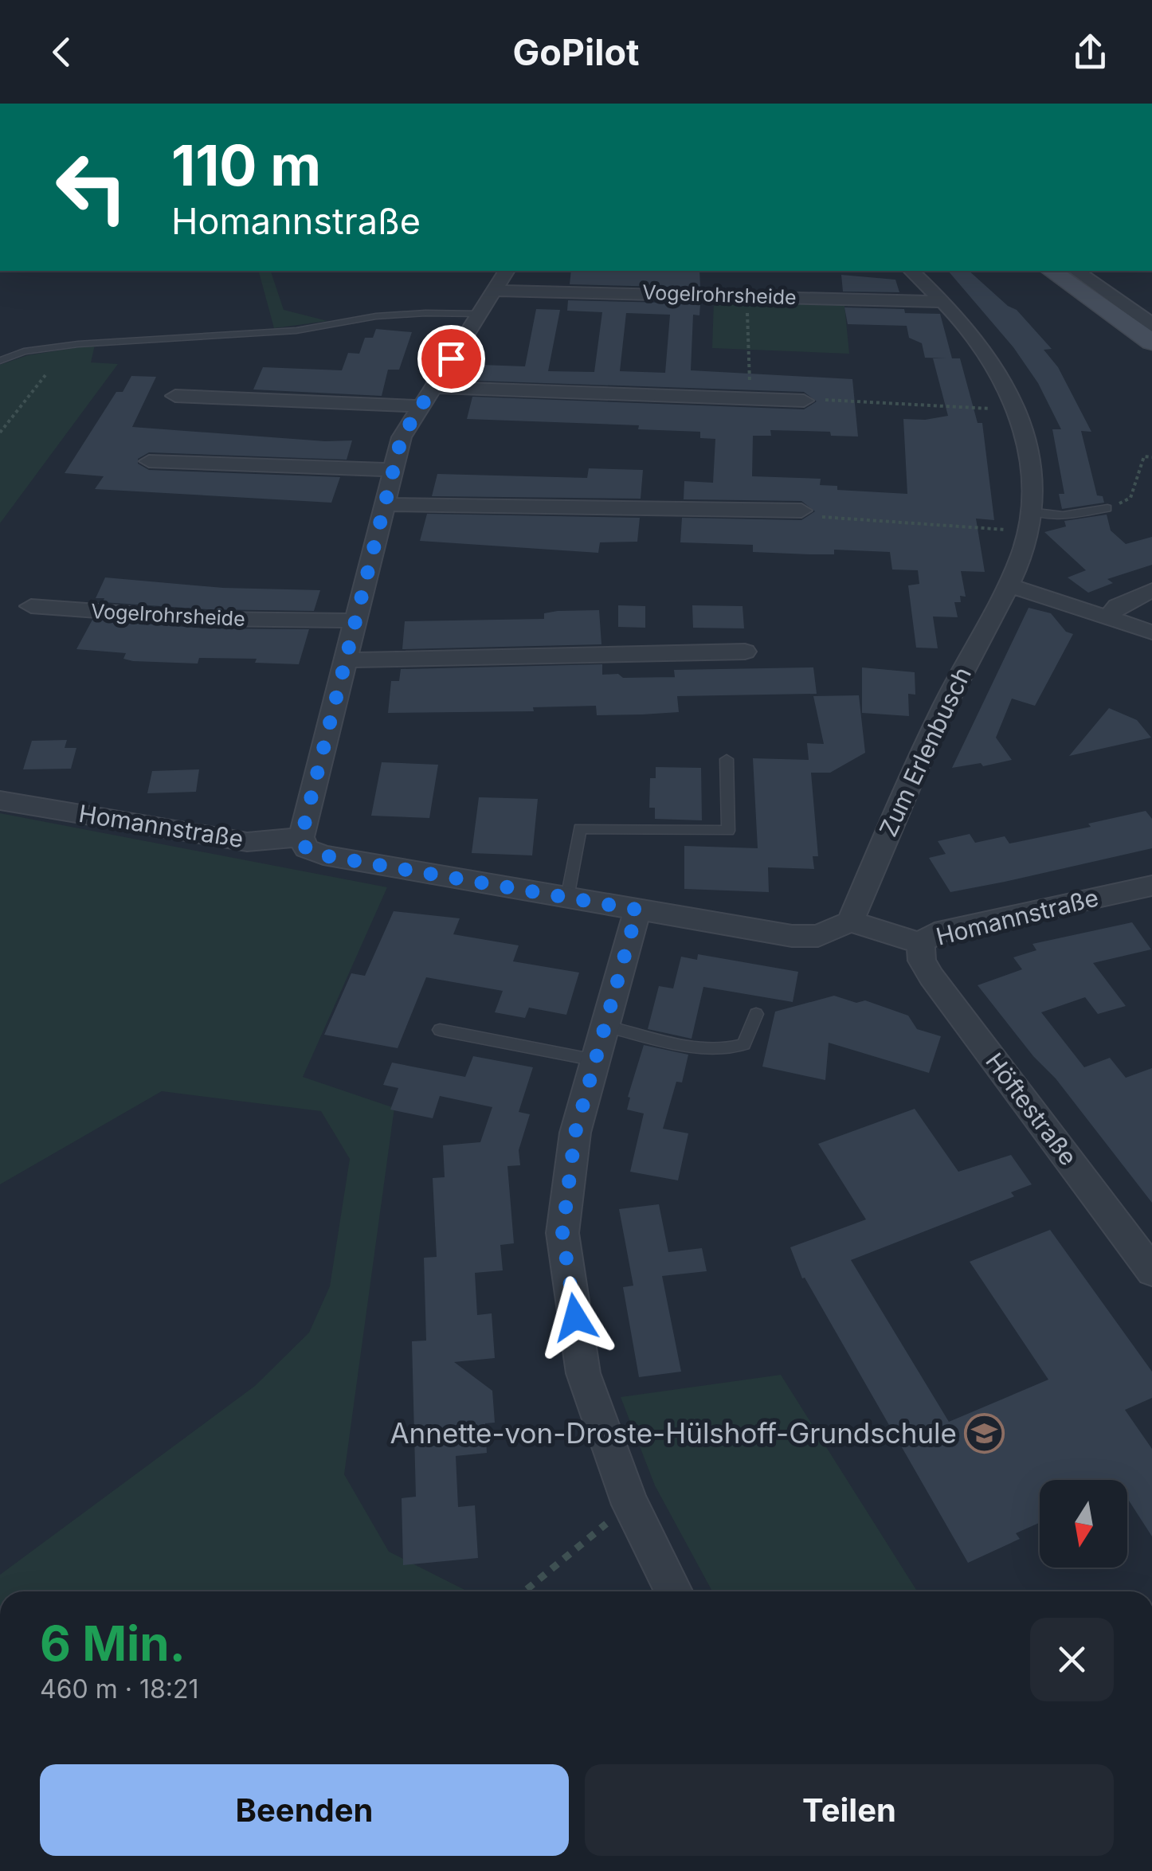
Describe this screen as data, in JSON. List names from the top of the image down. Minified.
{"streets":{"street":["Vogelrohrsheide","Zum Erlenbusch","Homannstraße","Höftestraße"]},"crossings":[["Vogelrohrsheide","Zum Erlenbusch"],["Zum Erlenbusch","Homannstraße"],["Homannstraße","Höftestraße"]],"places":{"school or university":["Annette-von-Droste-Hülshoff-Grundschule"]},"north":"bottom","page":{"header":"GoPilot","turn":["110 m","Homannstraße"],"heading":["6 Min.","460 m · 18:21"],"buttons":["Beenden","Teilen"]}}
